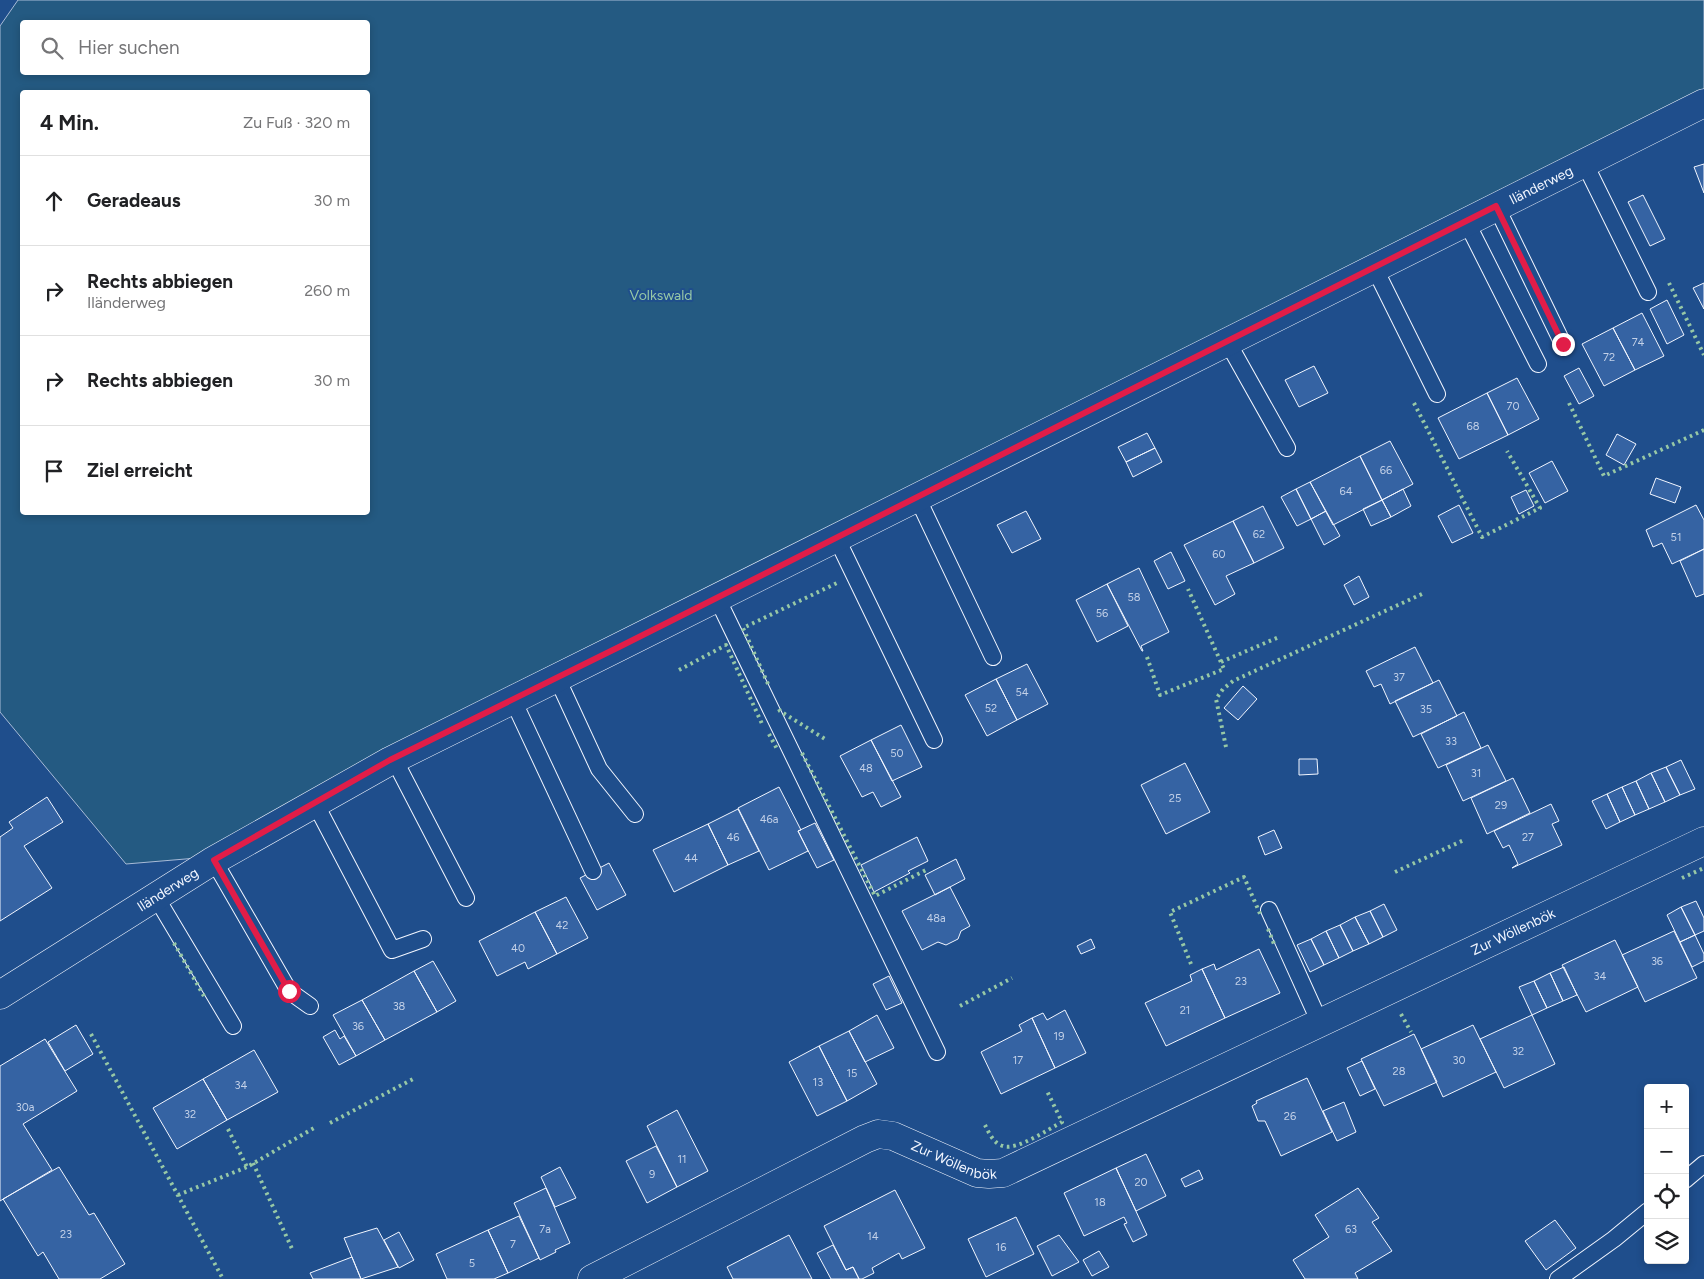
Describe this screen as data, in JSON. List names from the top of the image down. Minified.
{"streets":{"street":["Iländerweg","Zur Wöllenbök"]},"parks":["Volkswald"],"house_numbers":["74","72","70","68","66","64","62","51","60","58","56","37","54","52","35","33","50","48","31","25","29","46a","46","27","44","48a","42","40","36","34","23","38","21","36","19","32","17","30","28","15","13","34","30a","32","26","11","9","20","18","7a","63","23","14","7","16","5"],"page":{"search":"Hier suchen","heading":["4 Min.","Zu Fuß · 320 m"],"list":[["Geradeaus","30 m"],["Rechts abbiegen","Iländerweg","260 m"],["Rechts abbiegen","30 m"],"Ziel erreicht"],"map_buttons":["+","−"]}}
